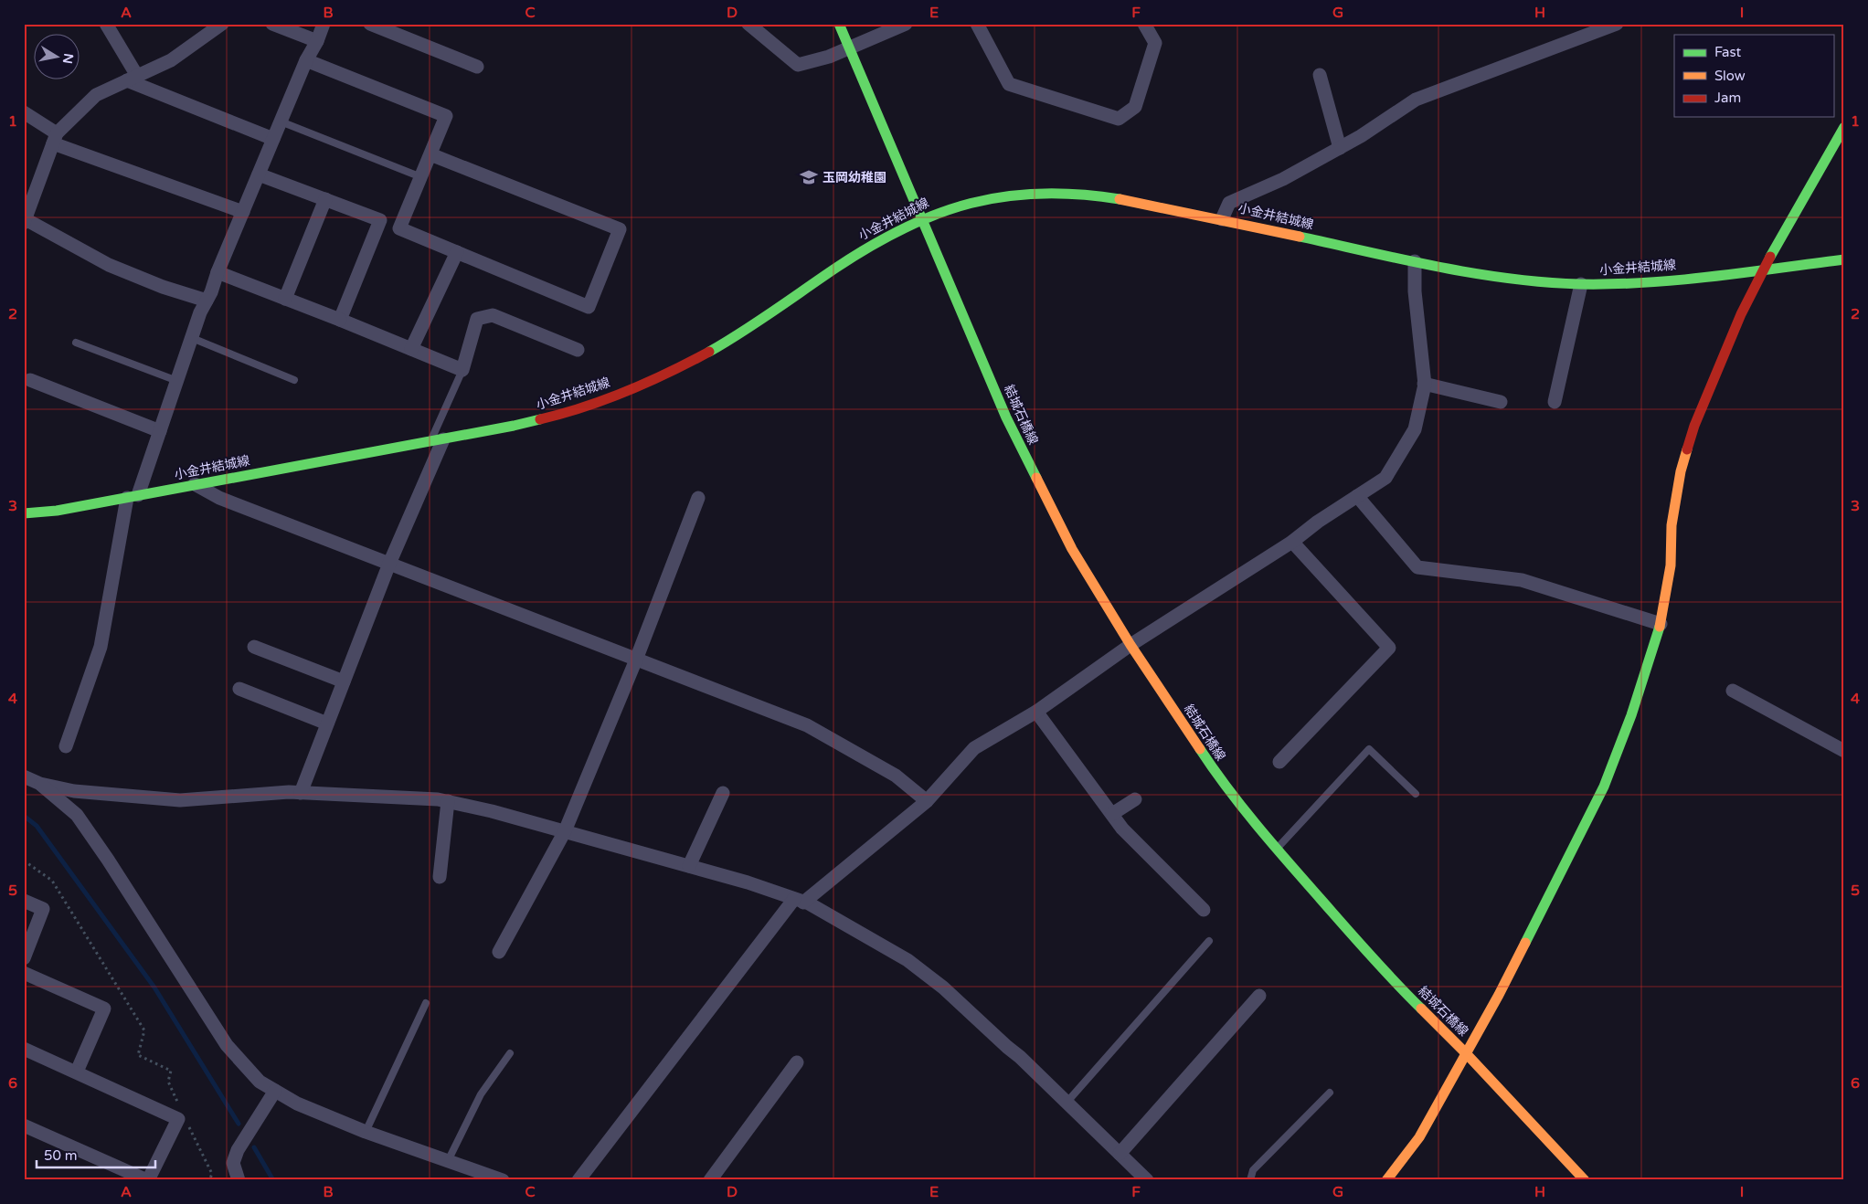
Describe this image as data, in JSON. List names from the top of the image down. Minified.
{"streets":{"main road":["小金井結城線","結城石橋線"]},"crossings":[["小金井結城線","結城石橋線"]],"places":{"school or university":["玉岡幼稚園"]},"legend":["Fast","Slow","Jam"],"scale_bar":"50 m","north":"right","grid":{"columns":["A","B","C","D","E","F","G","H","I"],"rows":["1","2","3","4","5","6"]}}
